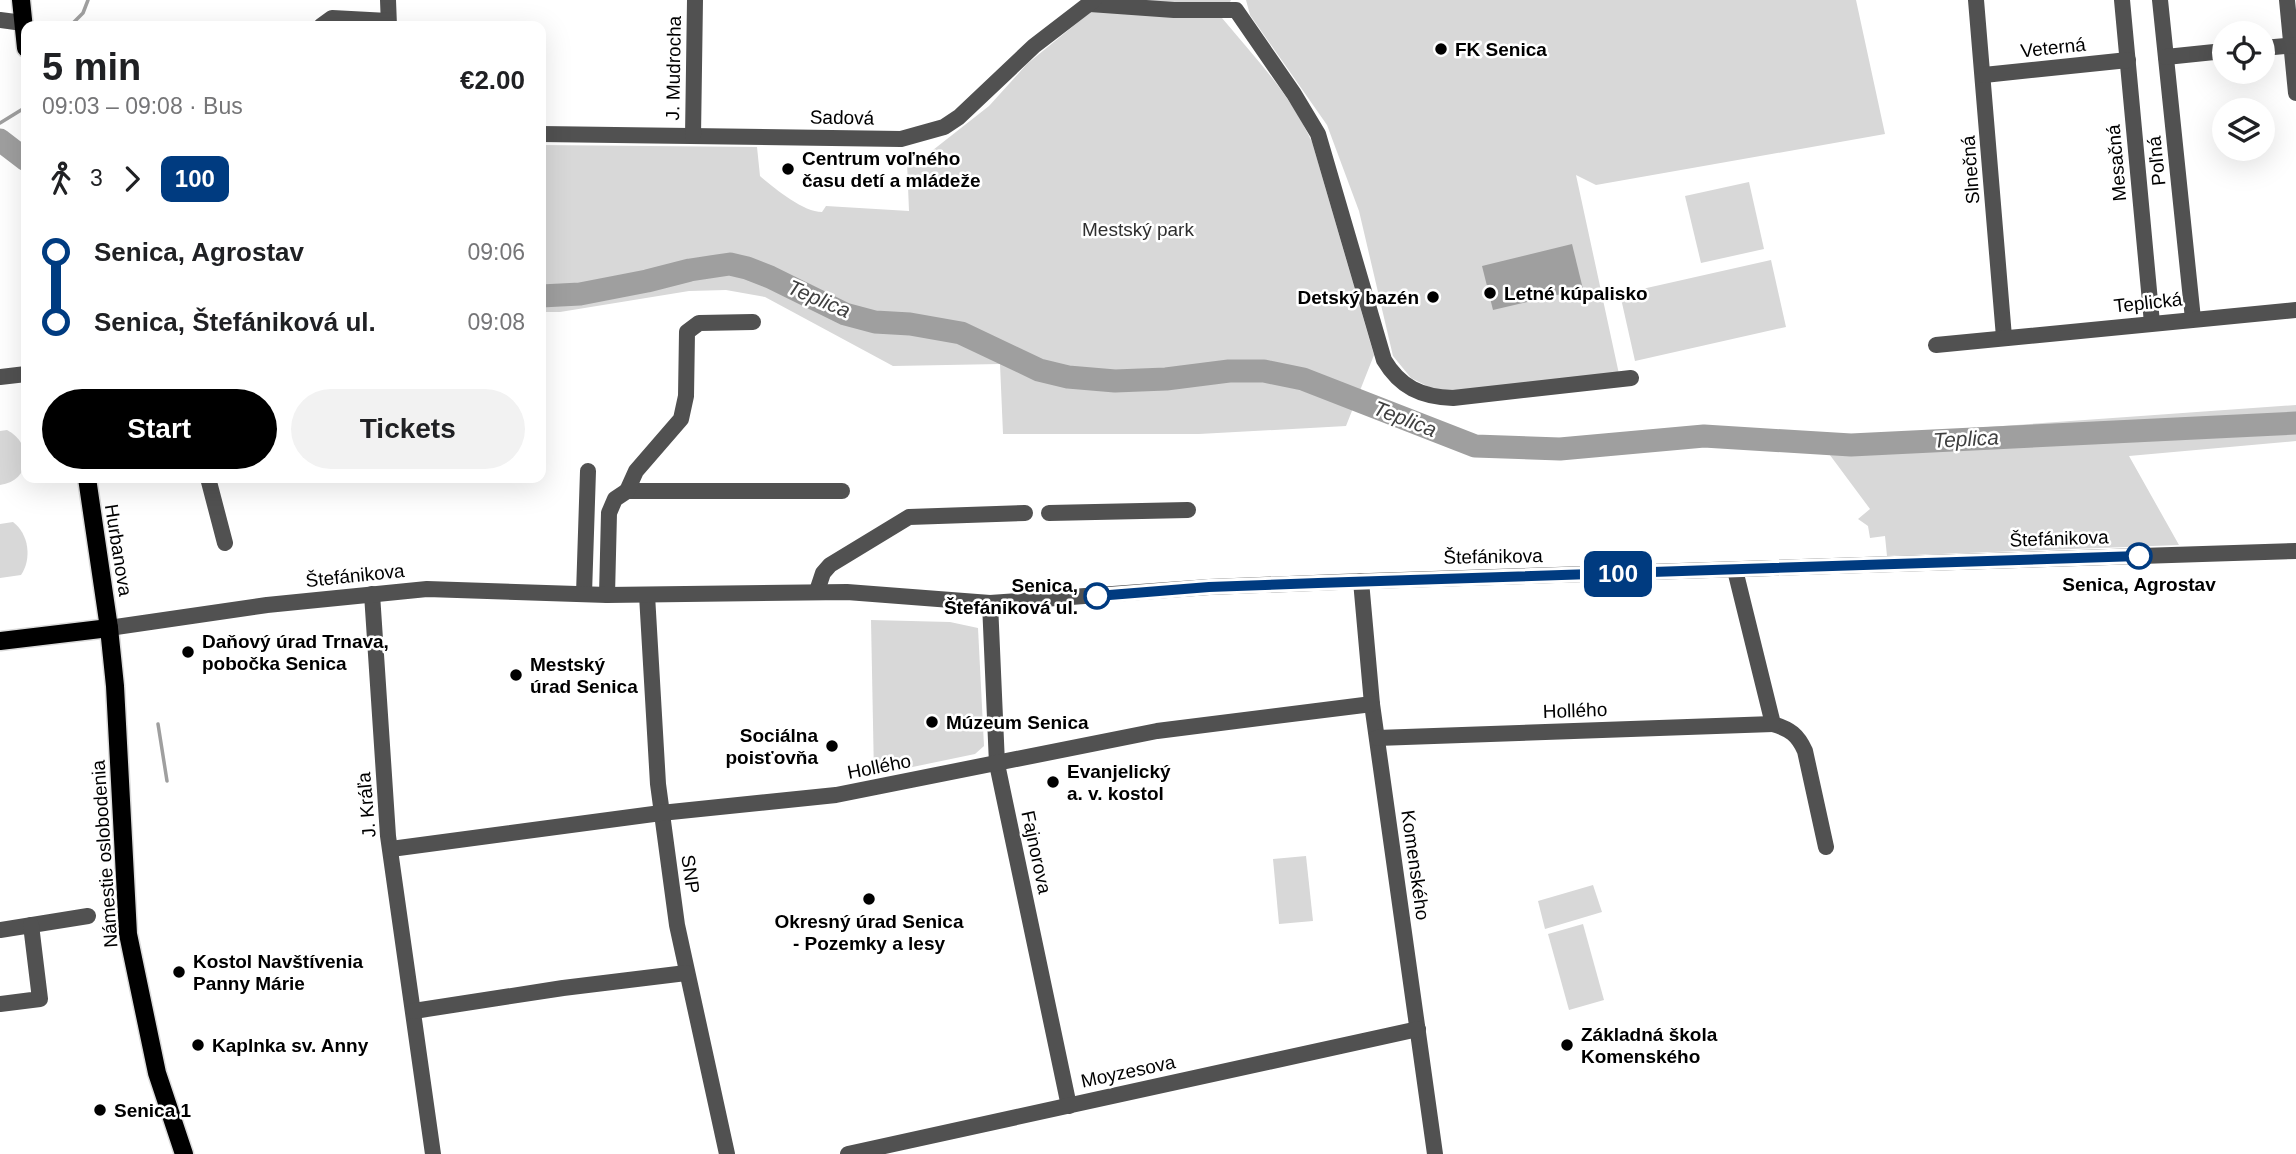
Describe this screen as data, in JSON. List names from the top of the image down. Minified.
{"streets":{"main road":["Hurbanova","Námestie oslobodenia"],"street":["Veterná","J. Mudrocha","Sadová","Poľná","Mesačná","Slnečná","Teplická","Štefánikova","Hollého","J. Kráľa","Fajnorova","Komenského","SNP","Moyzesova"]},"crossings":[["Veterná","Mesačná"],["Veterná","Slnečná"],["J. Mudrocha","Sadová"],["Poľná","Teplická"],["Mesačná","Teplická"],["Slnečná","Teplická"],["Štefánikova","Hurbanova"],["Štefánikova","J. Kráľa"],["Štefánikova","Fajnorova"],["Štefánikova","Námestie oslobodenia"],["Štefánikova","Komenského"],["Štefánikova","SNP"],["Hurbanova","Námestie oslobodenia"],["Hollého","J. Kráľa"],["Hollého","Fajnorova"],["Hollého","Komenského"],["Hollého","SNP"],["Fajnorova","Moyzesova"],["Komenského","Moyzesova"]],"water":["Teplica"],"parks":["Mestský park"],"places":["FK Senica","Centrum voľného času detí a mládeže","Letné kúpalisko","Detský bazén","Senica, Agrostav","Senica, Štefániková ul.","Daňový úrad Trnava, pobočka Senica","Mestský úrad Senica","Múzeum Senica","Sociálna poisťovňa","Evanjelický a. v. kostol","Okresný úrad Senica - Pozemky a lesy","Kostol Navštívenia Panny Márie","Kaplnka sv. Anny","Základná škola Komenského","Senica 1"],"lines":["bus line 100"],"page":{"on_map":"100","heading":["5 min","09:03 – 09:08 · Bus","€2.00"],"legs":["3","100"],"list":[{"name":"Senica, Agrostav","value":"09:06"},{"name":"Senica, Štefániková ul.","value":"09:08"}],"buttons":["Start","Tickets"]}}
